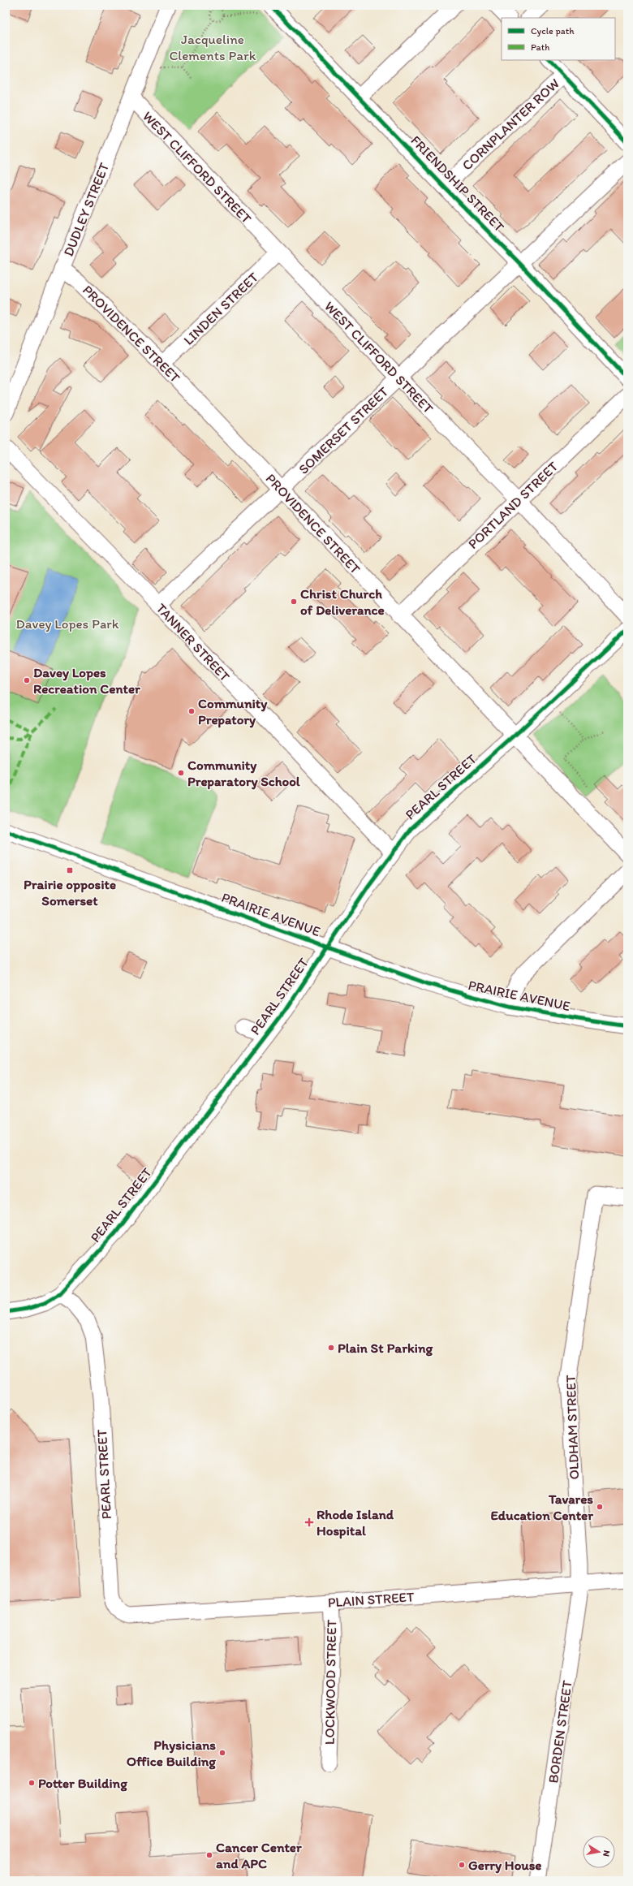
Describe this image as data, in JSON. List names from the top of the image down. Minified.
{"streets":{"street":["CORNPLANTER ROW","WEST CLIFFORD STREET","FRIENDSHIP STREET","DUDLEY STREET","LINDEN STREET","PROVIDENCE STREET","SOMERSET STREET","PORTLAND STREET","TANNER STREET","PEARL STREET","PRAIRIE AVENUE","OLDHAM STREET","PLAIN STREET","LOCKWOOD STREET","BORDEN STREET"]},"crossings":[["CORNPLANTER ROW","FRIENDSHIP STREET"],["WEST CLIFFORD STREET","DUDLEY STREET"],["WEST CLIFFORD STREET","LINDEN STREET"],["WEST CLIFFORD STREET","SOMERSET STREET"],["WEST CLIFFORD STREET","PORTLAND STREET"],["FRIENDSHIP STREET","SOMERSET STREET"],["DUDLEY STREET","PROVIDENCE STREET"],["LINDEN STREET","PROVIDENCE STREET"],["PROVIDENCE STREET","SOMERSET STREET"],["PROVIDENCE STREET","PORTLAND STREET"],["PROVIDENCE STREET","PEARL STREET"],["SOMERSET STREET","TANNER STREET"],["TANNER STREET","PEARL STREET"],["PEARL STREET","PRAIRIE AVENUE"],["PEARL STREET","PLAIN STREET"],["OLDHAM STREET","PLAIN STREET"],["OLDHAM STREET","BORDEN STREET"],["PLAIN STREET","LOCKWOOD STREET"],["PLAIN STREET","BORDEN STREET"]],"parks":["Jacqueline Clements Park","Davey Lopes Park"],"places":{"other":["Christ Church of Deliverance","Davey Lopes Recreation Center","Community Prepatory","Community Preparatory School","Plain St Parking","Tavares Education Center","Physicians Office Building","Potter Building","Cancer Center and APC","Gerry House"],"transit":["Prairie opposite Somerset"],"health":["Rhode Island Hospital"]},"legend":["Cycle path","Path"],"north":"right"}
